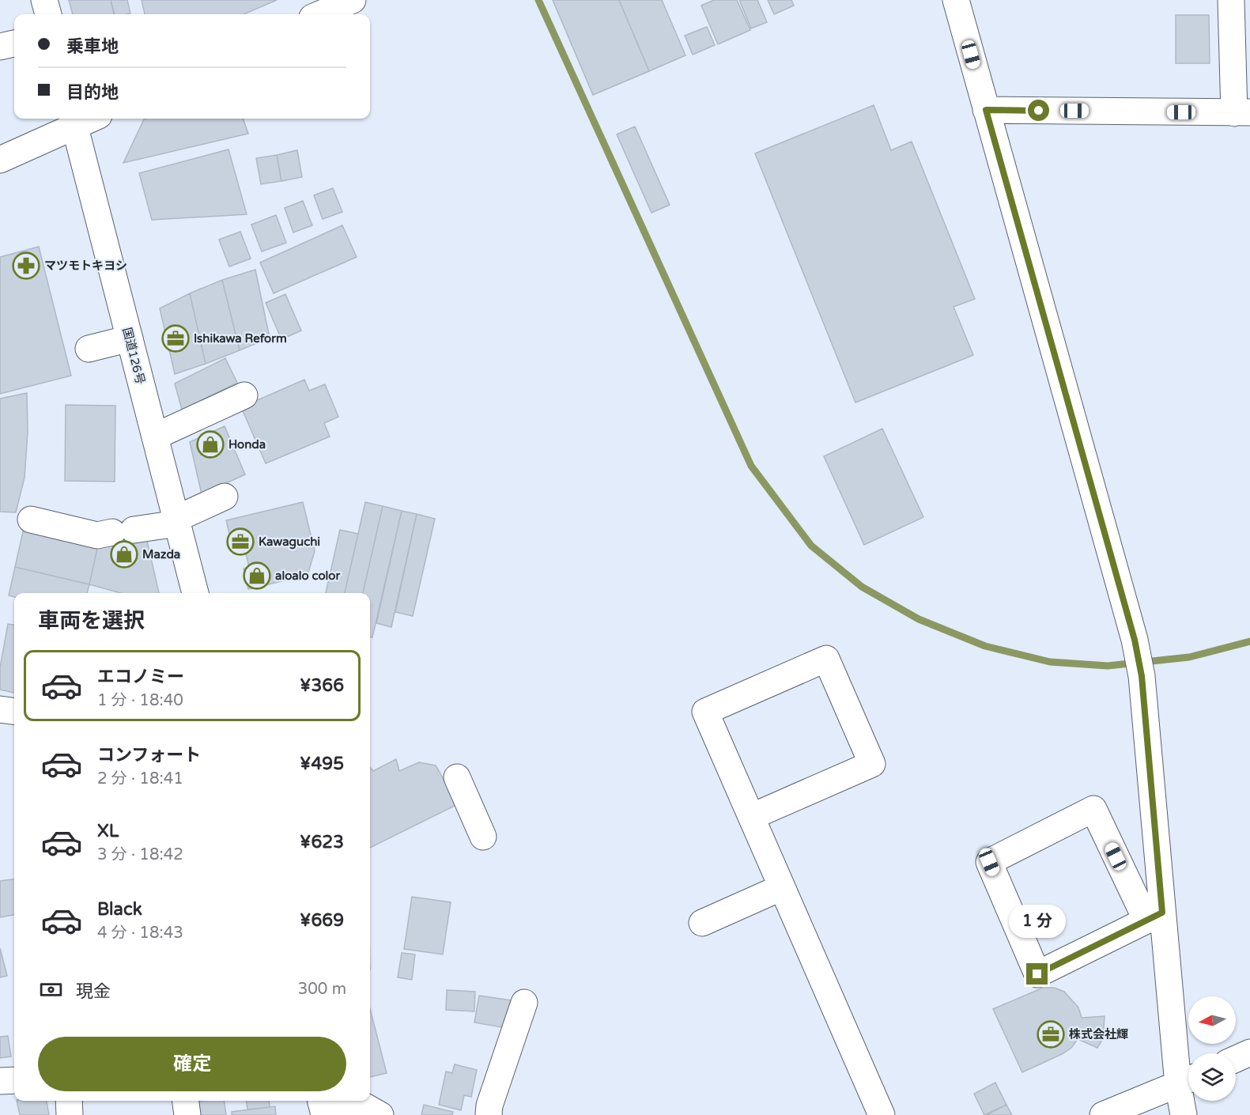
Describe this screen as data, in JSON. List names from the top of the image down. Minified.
{"streets":{"main road":["国道126号"]},"places":{"pharmacy":["マツモトキヨシ"],"office":["Ishikawa Reform","Kawaguchi","株式会社輝"],"shop":["Honda","Mazda","aloalo color"]},"north":"left","page":{"banner":["乗車地","目的地"],"heading":"車両を選択","list":[{"name":"エコノミー","note":"1 分 · 18:40","value":"¥366"},{"name":"コンフォート","note":"2 分 · 18:41","value":"¥495"},{"name":"XL","note":"3 分 · 18:42","value":"¥623"},{"name":"Black","note":"4 分 · 18:43","value":"¥669"}],"bubble":"1 分","pay":["現金","300 m"],"buttons":"確定"}}
